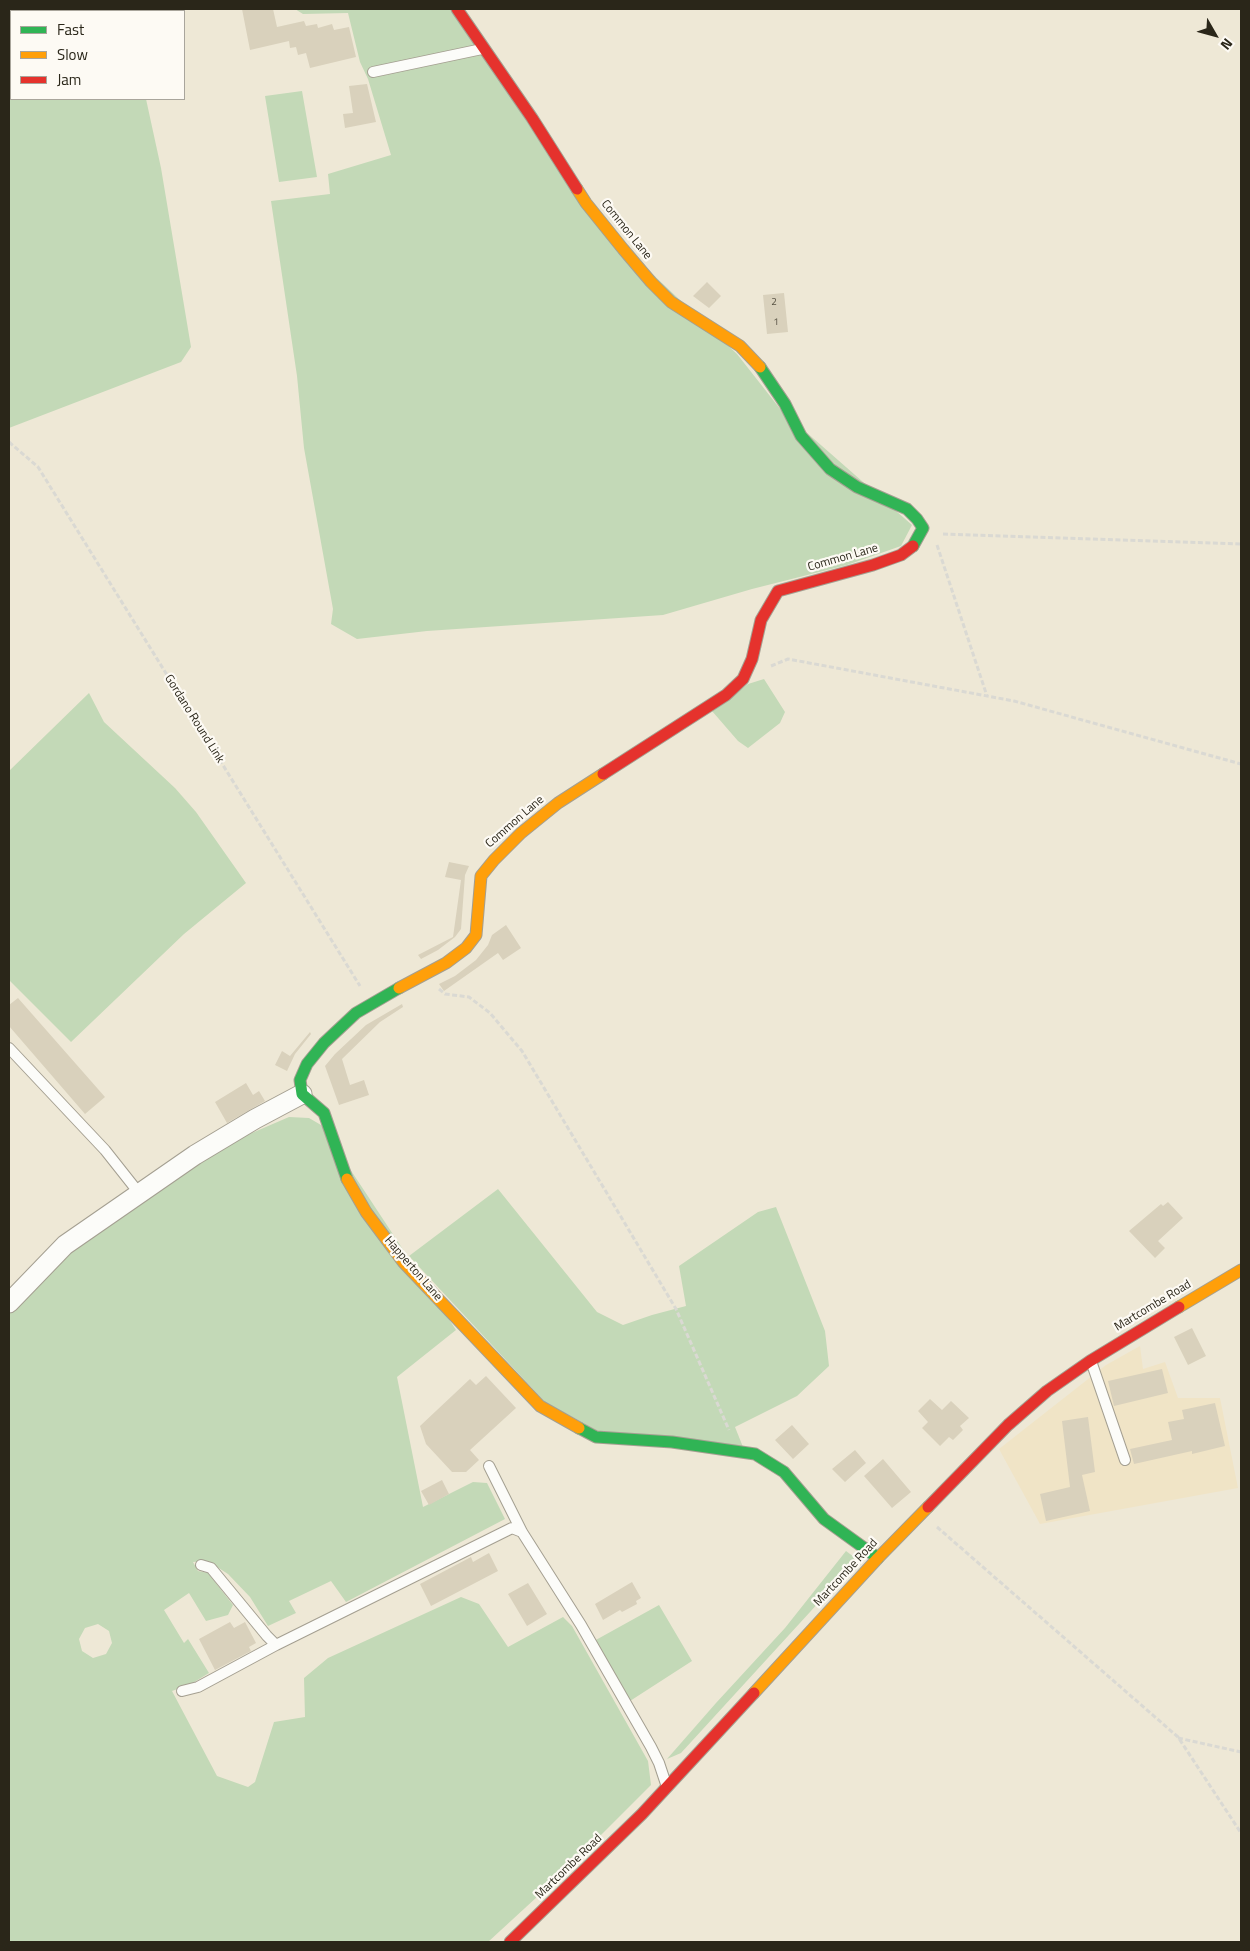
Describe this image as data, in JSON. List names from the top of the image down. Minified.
{"streets":{"street":["Common Lane","Happerton Lane","Martcombe Road"],"path":["Gordano Round Link"]},"crossings":[["Common Lane","Gordano Round Link"],["Common Lane","Happerton Lane"],["Happerton Lane","Martcombe Road"]],"house_numbers":["2","1"],"legend":["Fast","Slow","Jam"],"north":"bottom right"}
